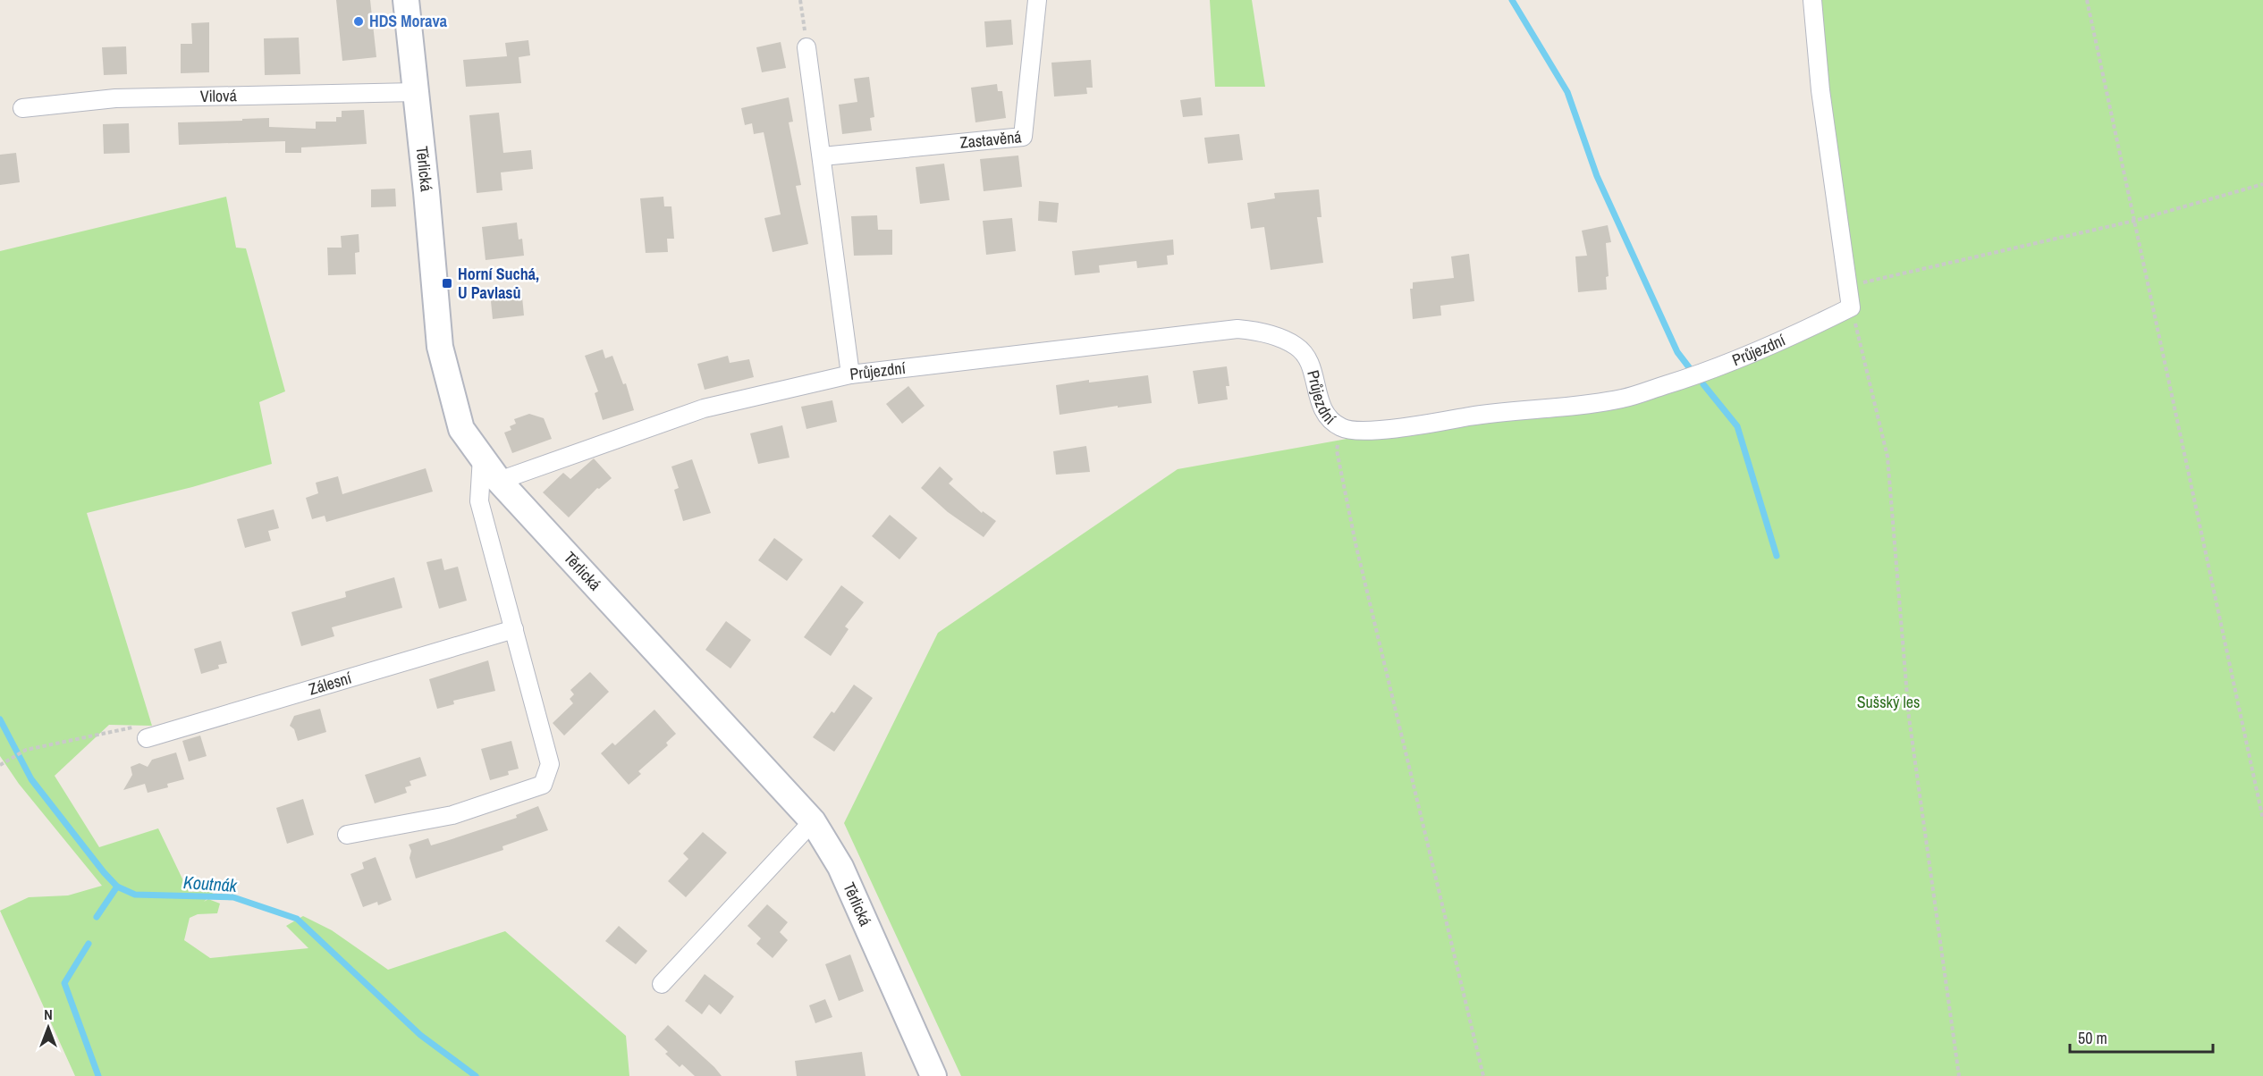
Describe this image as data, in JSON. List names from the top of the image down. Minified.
{"streets":{"main road":["Těrlická"],"street":["Vilová","Zastavěná","Průjezdní","Zálesní"]},"crossings":[["Vilová","Těrlická"],["Těrlická","Průjezdní"]],"water":["Koutnák"],"parks":["Sušský les"],"places":{"other":["HDS Morava"],"transit":["Horní Suchá, U Pavlasů"]},"scale_bar":"50 m","north":"top"}
